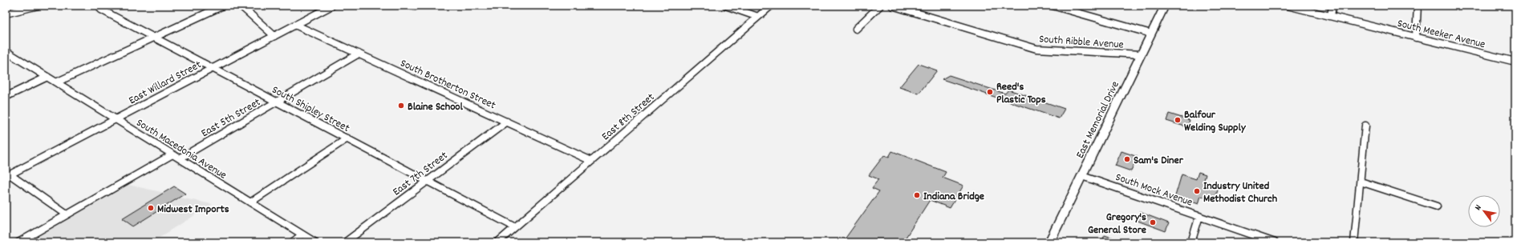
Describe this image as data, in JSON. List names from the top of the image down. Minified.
{"streets":{"main road":["East Memorial Drive"],"street":["South Meeker Avenue","South Ribble Avenue","East Willard Street","South Brotherton Street","South Shipley Street","East 8th Street","East 5th Street","South Macedonia Avenue","East 7th Street","South Mock Avenue"]},"crossings":[["South Ribble Avenue","East Memorial Drive"],["East Willard Street","South Brotherton Street"],["East Willard Street","South Shipley Street"],["East Willard Street","South Macedonia Avenue"],["South Brotherton Street","East 8th Street"],["South Brotherton Street","East 5th Street"],["South Brotherton Street","East 7th Street"],["South Shipley Street","East 8th Street"],["South Shipley Street","East 5th Street"],["South Shipley Street","East 7th Street"],["East 5th Street","South Macedonia Avenue"],["East Memorial Drive","South Mock Avenue"]],"places":["Reed's Plastic Tops","Blaine School","Balfour Welding Supply","Sam's Diner","Industry United Methodist Church","Indiana Bridge","Midwest Imports","Gregory's General Store"],"north":"top left"}
